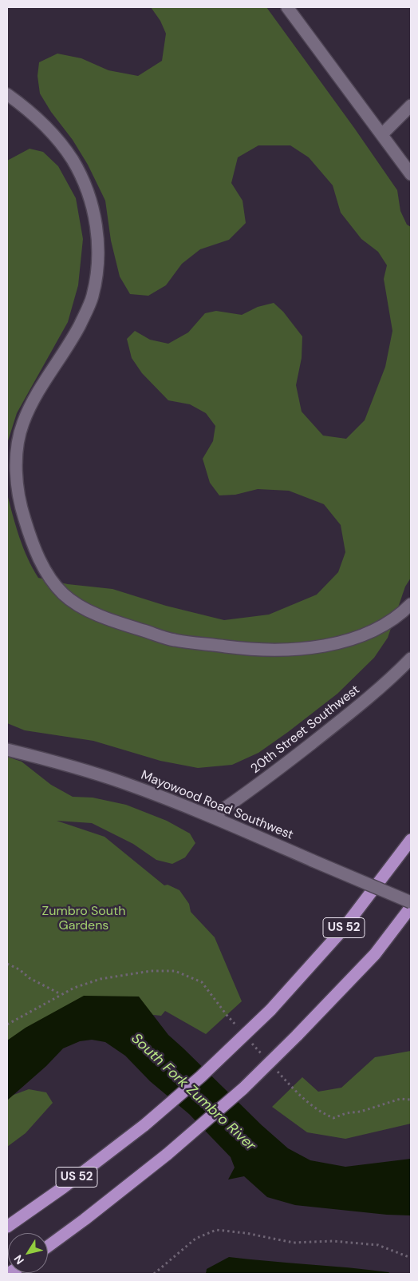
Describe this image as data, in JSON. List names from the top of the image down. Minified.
{"streets":{"highway":["US 52"],"street":["20th Street Southwest","Mayowood Road Southwest"]},"crossings":[["20th Street Southwest","Mayowood Road Southwest"]],"water":["South Fork Zumbro River"],"parks":["Zumbro South Gardens"],"north":"bottom left"}
